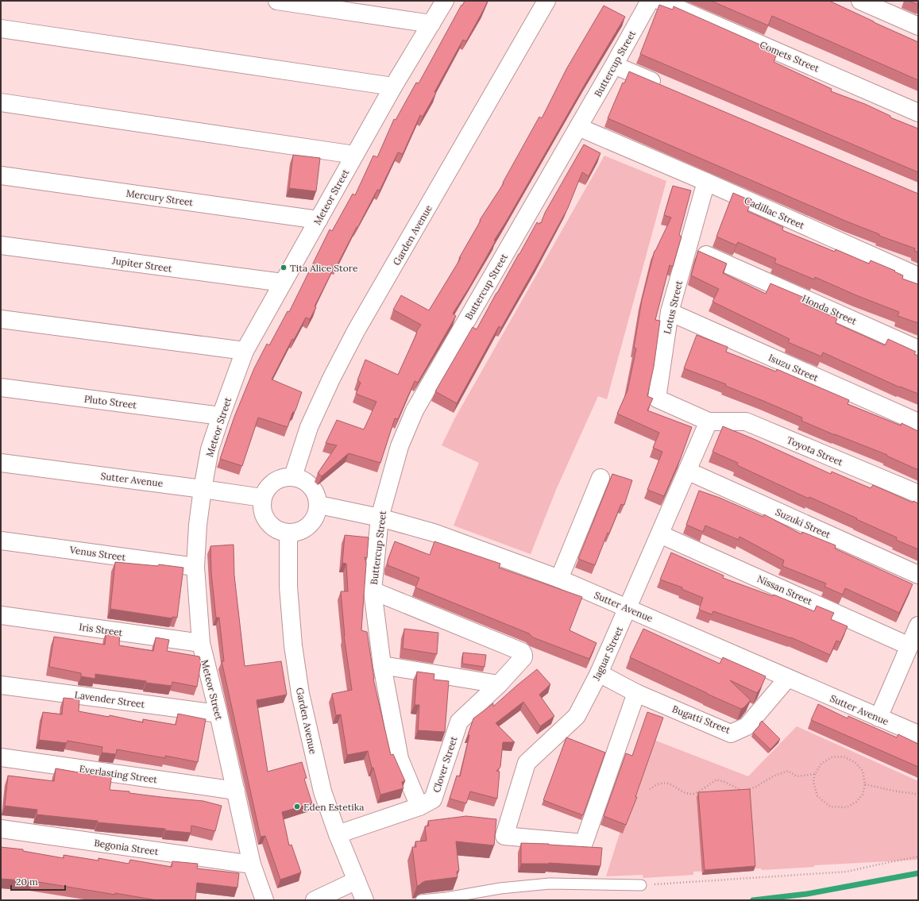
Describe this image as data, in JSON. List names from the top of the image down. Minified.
{"streets":{"street":["Comets Street","Buttercup Street","Meteor Street","Mercury Street","Cadillac Street","Garden Avenue","Jupiter Street","Lotus Street","Honda Street","Isuzu Street","Pluto Street","Toyota Street","Sutter Avenue","Suzuki Street","Venus Street","Nissan Street","Iris Street","Jaguar Street","Lavender Street","Bugatti Street","Clover Street","Everlasting Street","Begonia Street"]},"crossings":[["Buttercup Street","Cadillac Street"],["Buttercup Street","Sutter Avenue"],["Buttercup Street","Clover Street"],["Meteor Street","Mercury Street"],["Meteor Street","Jupiter Street"],["Meteor Street","Pluto Street"],["Meteor Street","Sutter Avenue"],["Meteor Street","Venus Street"],["Meteor Street","Iris Street"],["Meteor Street","Lavender Street"],["Meteor Street","Everlasting Street"],["Meteor Street","Begonia Street"],["Cadillac Street","Lotus Street"],["Garden Avenue","Sutter Avenue"],["Garden Avenue","Clover Street"],["Lotus Street","Honda Street"],["Lotus Street","Isuzu Street"],["Lotus Street","Toyota Street"],["Lotus Street","Jaguar Street"],["Toyota Street","Jaguar Street"],["Sutter Avenue","Jaguar Street"],["Sutter Avenue","Bugatti Street"],["Suzuki Street","Jaguar Street"],["Nissan Street","Jaguar Street"],["Jaguar Street","Bugatti Street"]],"places":["Tita Alice Store","Eden Estetika"],"scale_bar":"20 m"}
